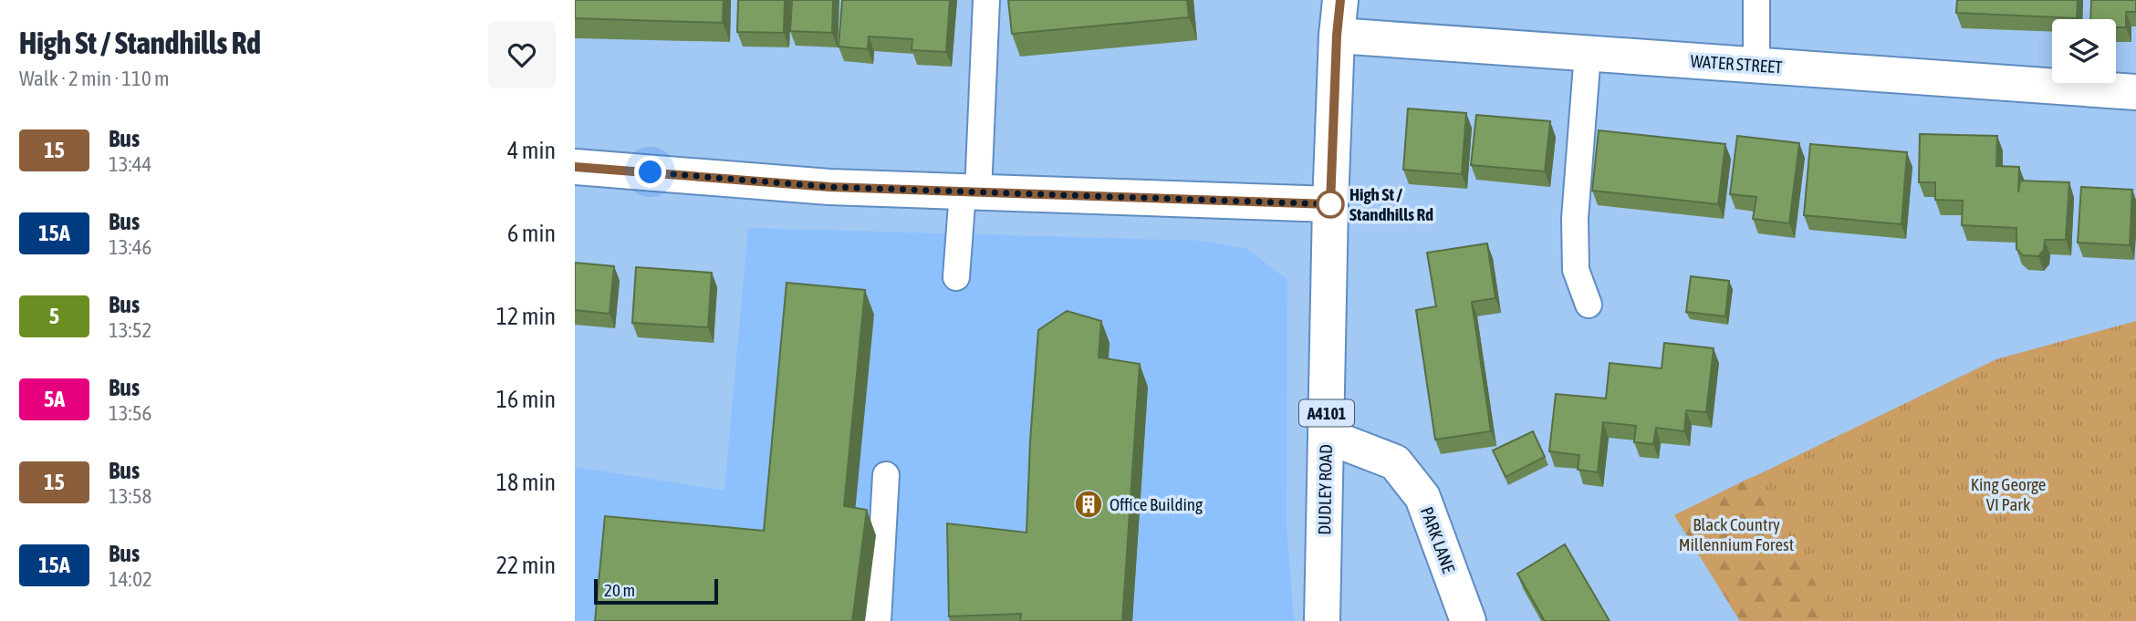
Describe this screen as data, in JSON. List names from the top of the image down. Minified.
{"streets":{"street":["WATER STREET","A4101","DUDLEY ROAD","PARK LANE"]},"crossings":[["WATER STREET","A4101"],["A4101","DUDLEY ROAD"],["DUDLEY ROAD","PARK LANE"]],"parks":["King George VI Park","Black Country Millennium Forest"],"places":{"other":["High St / Standhills Rd"],"building":["Office Building"]},"lines":["bus line 15"],"scale_bar":"20 m","page":{"heading":["High St / Standhills Rd","Walk · 2 min · 110 m"],"list":[{"mark":"15","name":"Bus","note":"13:44","value":"4 min"},{"mark":"15A","name":"Bus","note":"13:46","value":"6 min"},{"mark":"5","name":"Bus","note":"13:52","value":"12 min"},{"mark":"5A","name":"Bus","note":"13:56","value":"16 min"},{"mark":"15","name":"Bus","note":"13:58","value":"18 min"},{"mark":"15A","name":"Bus","note":"14:02","value":"22 min"}],"scale":"20 m"}}
